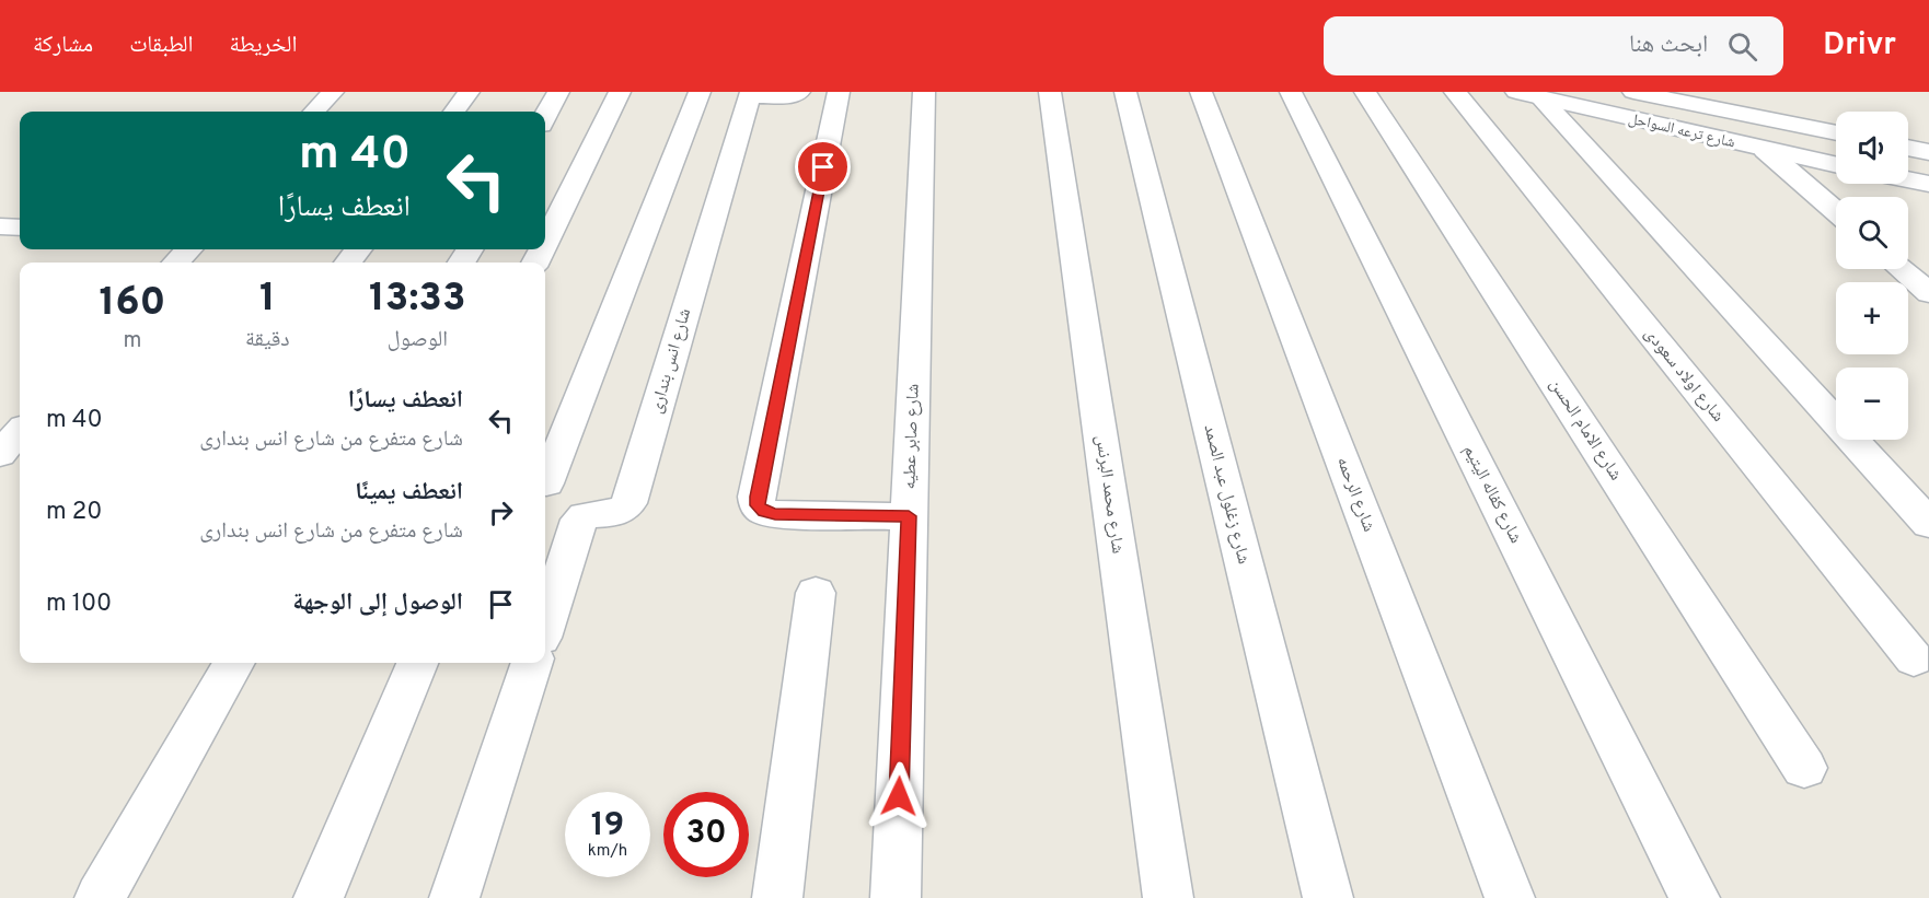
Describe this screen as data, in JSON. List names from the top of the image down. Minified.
{"streets":{"street":["شارع ترعه السواحل","شارع انس بندارى","شارع اولاد سعودى","شارع الامام الحسن","شارع صابر عطيه","شارع محمد البرنس","شارع زغلول عبد الصمد","شارع الرحمه","شارع كفاله اليتيم"]},"page":{"header":"Drivr","search":"ابحث هنا","nav":["الخريطة","الطبقات","مشاركة"],"map_buttons":["+","−"],"turn":["40 m","انعطف يسارًا"],"eta":["13:33","الوصول","1","دقيقة","160","m"],"list":[{"name":"انعطف يسارًا","note":"شارع متفرع من شارع انس بندارى","value":"40 m"},{"name":"انعطف يمينًا","note":"شارع متفرع من شارع انس بندارى","value":"20 m"},{"name":"الوصول إلى الوجهة","value":"100 m"}],"speed":"19 km/h","limit":"30"}}
